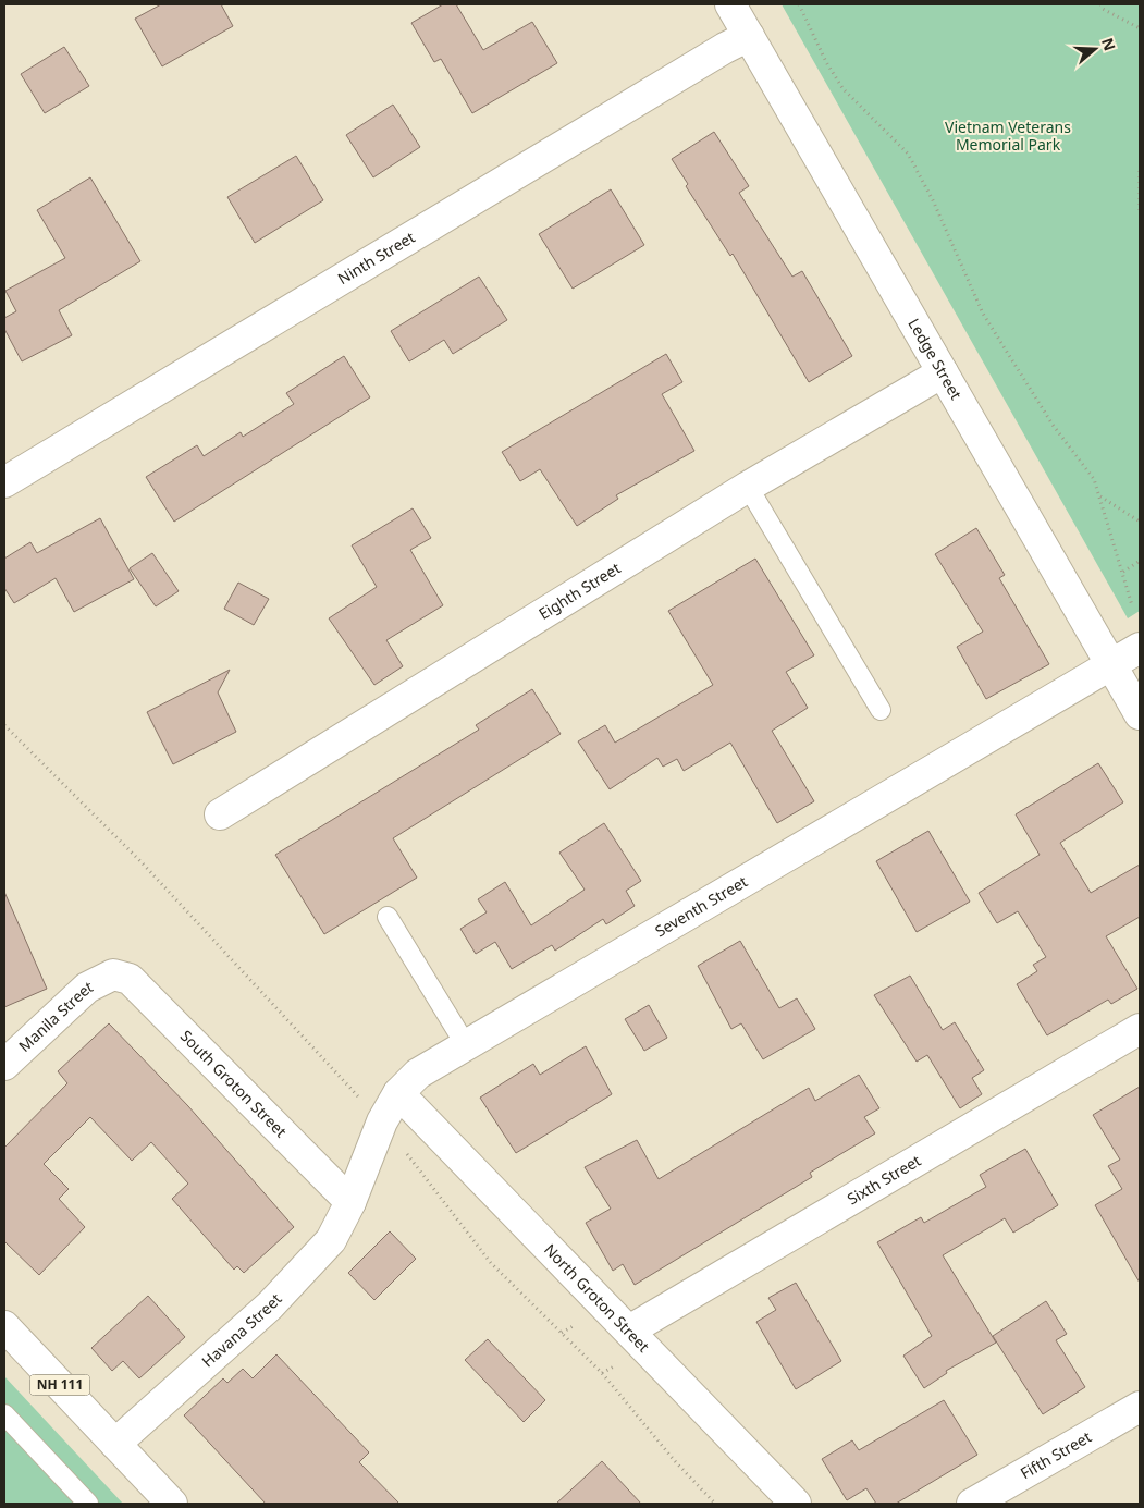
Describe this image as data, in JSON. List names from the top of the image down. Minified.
{"streets":{"street":["Ninth Street","Ledge Street","Eighth Street","Seventh Street","Manila Street","South Groton Street","Sixth Street","North Groton Street","Havana Street","NH 111","Fifth Street"]},"crossings":[["Ninth Street","Ledge Street"],["Ledge Street","Eighth Street"],["Ledge Street","Seventh Street"],["Seventh Street","South Groton Street"],["Seventh Street","North Groton Street"],["Seventh Street","Havana Street"],["Manila Street","South Groton Street"],["South Groton Street","Havana Street"],["Sixth Street","North Groton Street"],["Havana Street","NH 111"]],"parks":["Vietnam Veterans Memorial Park"],"north":"right"}
